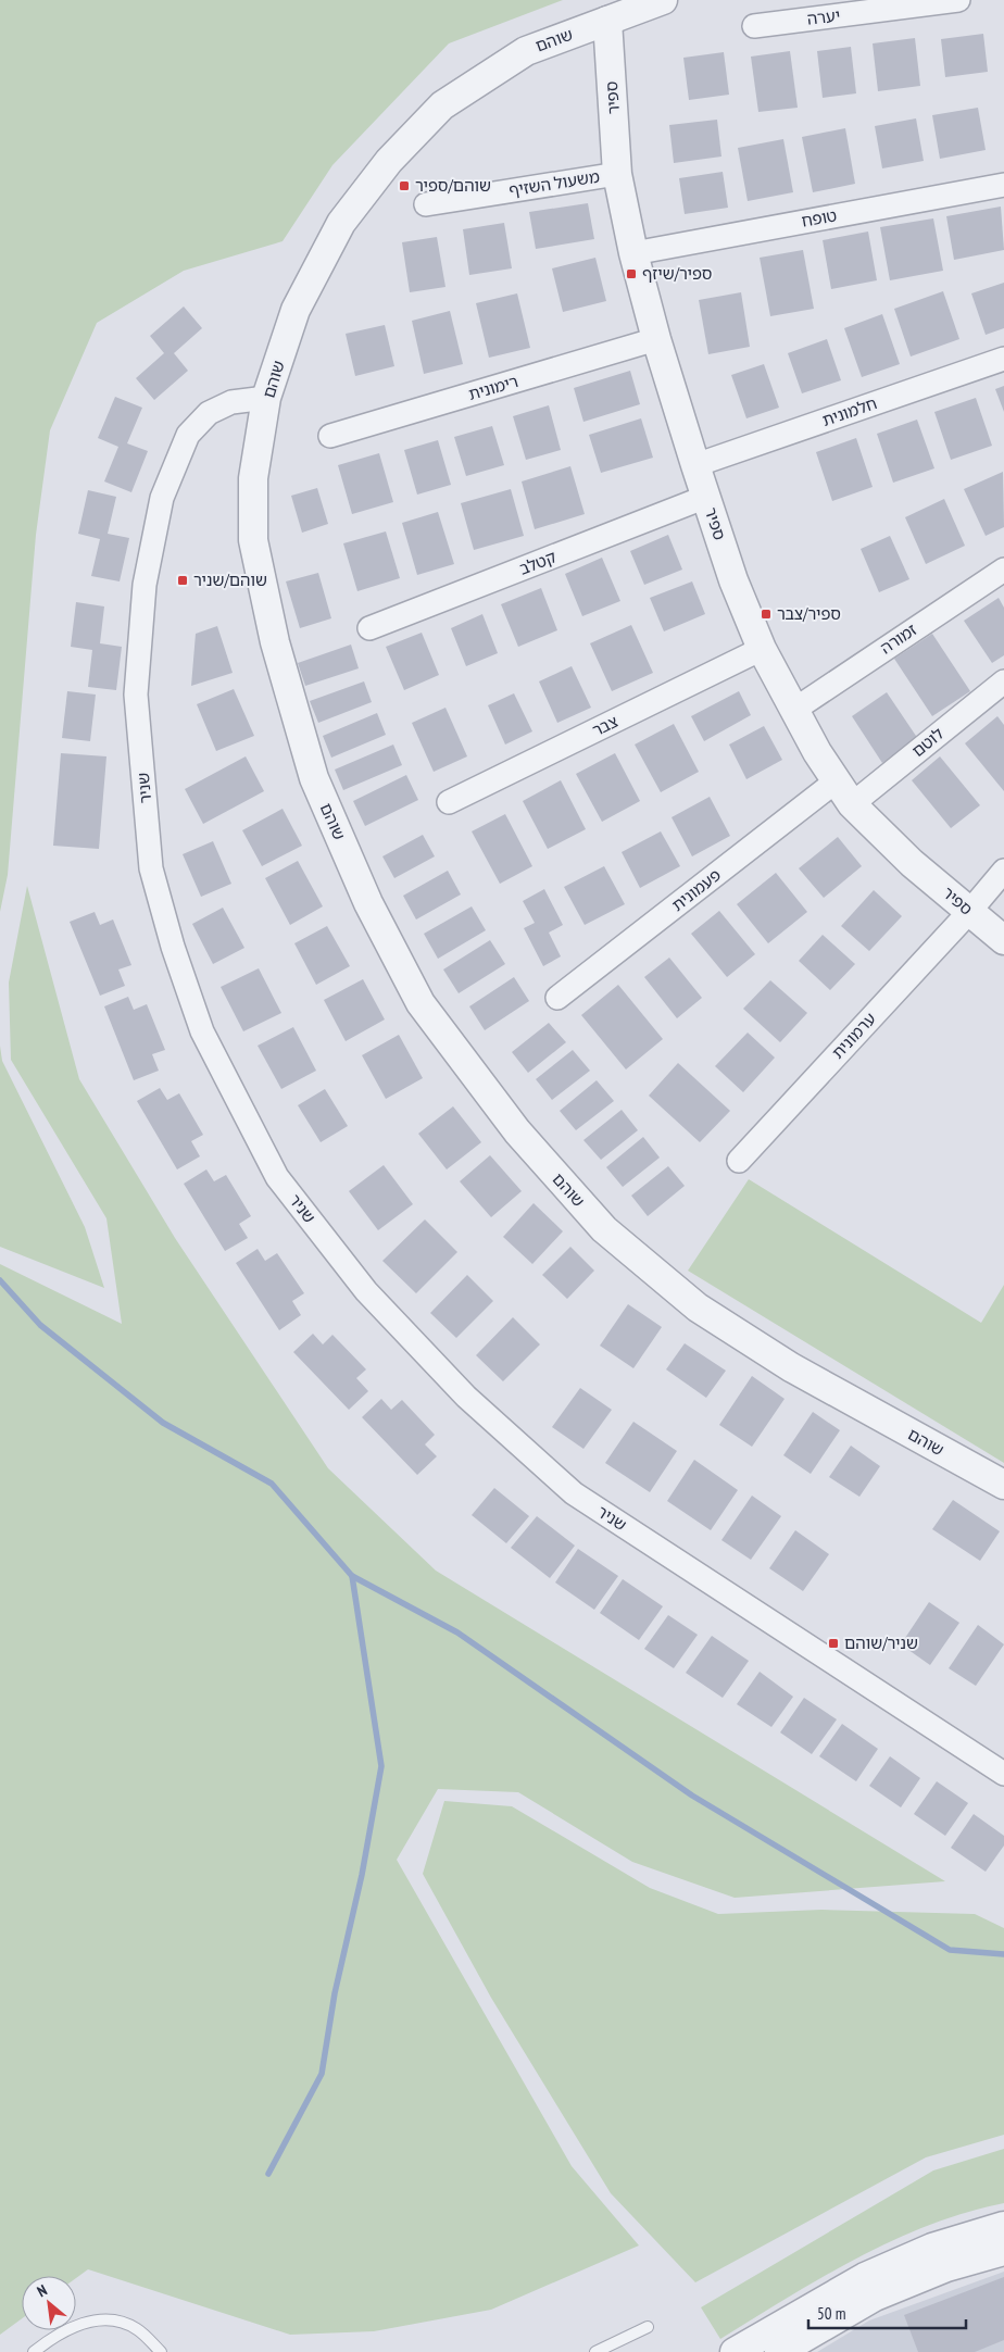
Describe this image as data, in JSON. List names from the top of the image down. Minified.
{"streets":{"street":["יערה","שוהם","ספיר","משעול השזיף","טופח","רימונית","חלמונית","קטלב","זמורה","צבר","לוטם","שניר","פעמונית","ערמונית"]},"crossings":[["שוהם","ספיר"],["שוהם","שניר"],["ספיר","משעול השזיף"],["ספיר","טופח"],["ספיר","רימונית"],["ספיר","חלמונית"],["ספיר","קטלב"],["ספיר","זמורה"],["ספיר","צבר"],["ספיר","לוטם"],["ספיר","פעמונית"],["ספיר","ערמונית"],["לוטם","פעמונית"]],"places":{"transit":["שוהם/ספיר","ספיר/שיזף","שוהם/שניר","ספיר/צבר","שניר/שוהם"]},"scale_bar":"50 m","north":"top left"}
